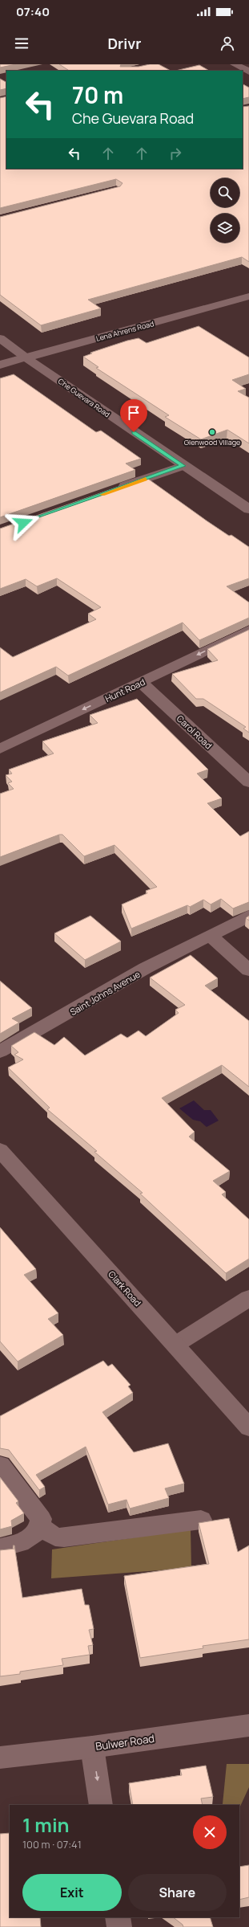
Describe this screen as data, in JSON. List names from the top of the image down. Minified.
{"streets":{"street":["Lena Ahrens Road","Che Guevara Road","Hunt Road","Carol Road","Saint Johns Avenue","Clark Road","Bulwer Road"]},"crossings":[["Lena Ahrens Road","Che Guevara Road"],["Hunt Road","Carol Road"]],"one_way":["Hunt Road"],"places":["Glenwood Village"],"page":{"status":"07:40","header":"Drivr","turn":["70 m","Che Guevara Road"],"heading":["1 min","100 m · 07:41"],"buttons":["Exit","Share"]}}
